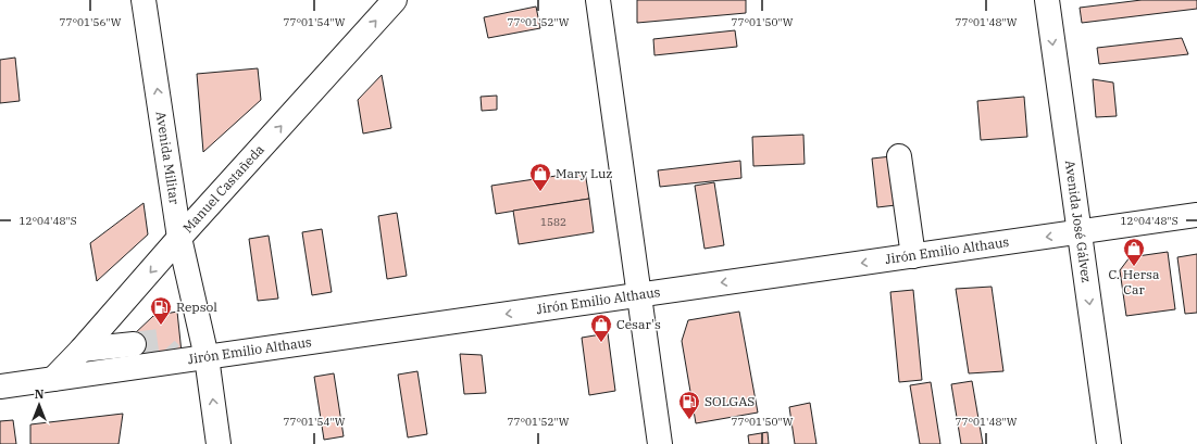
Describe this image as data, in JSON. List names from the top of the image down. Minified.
{"streets":{"street":["Avenida Militar","Manuel Castañeda","Avenida José Gálvez","Jirón Emilio Althaus"]},"crossings":[["Avenida Militar","Manuel Castañeda"],["Avenida Militar","Jirón Emilio Althaus"],["Manuel Castañeda","Jirón Emilio Althaus"],["Avenida José Gálvez","Jirón Emilio Althaus"]],"one_way":["Avenida Militar","Avenida José Gálvez","Jirón Emilio Althaus"],"places":{"shop":["Mary Luz","C. Hersa Car","Cesar's"],"fuel station":["Repsol","SOLGAS"]},"house_numbers":["1582"],"north":"top","coordinates":["77°01'56\"W","77°01'54\"W","77°01'52\"W","77°01'50\"W","77°01'48\"W","12°04'48\"S"]}
